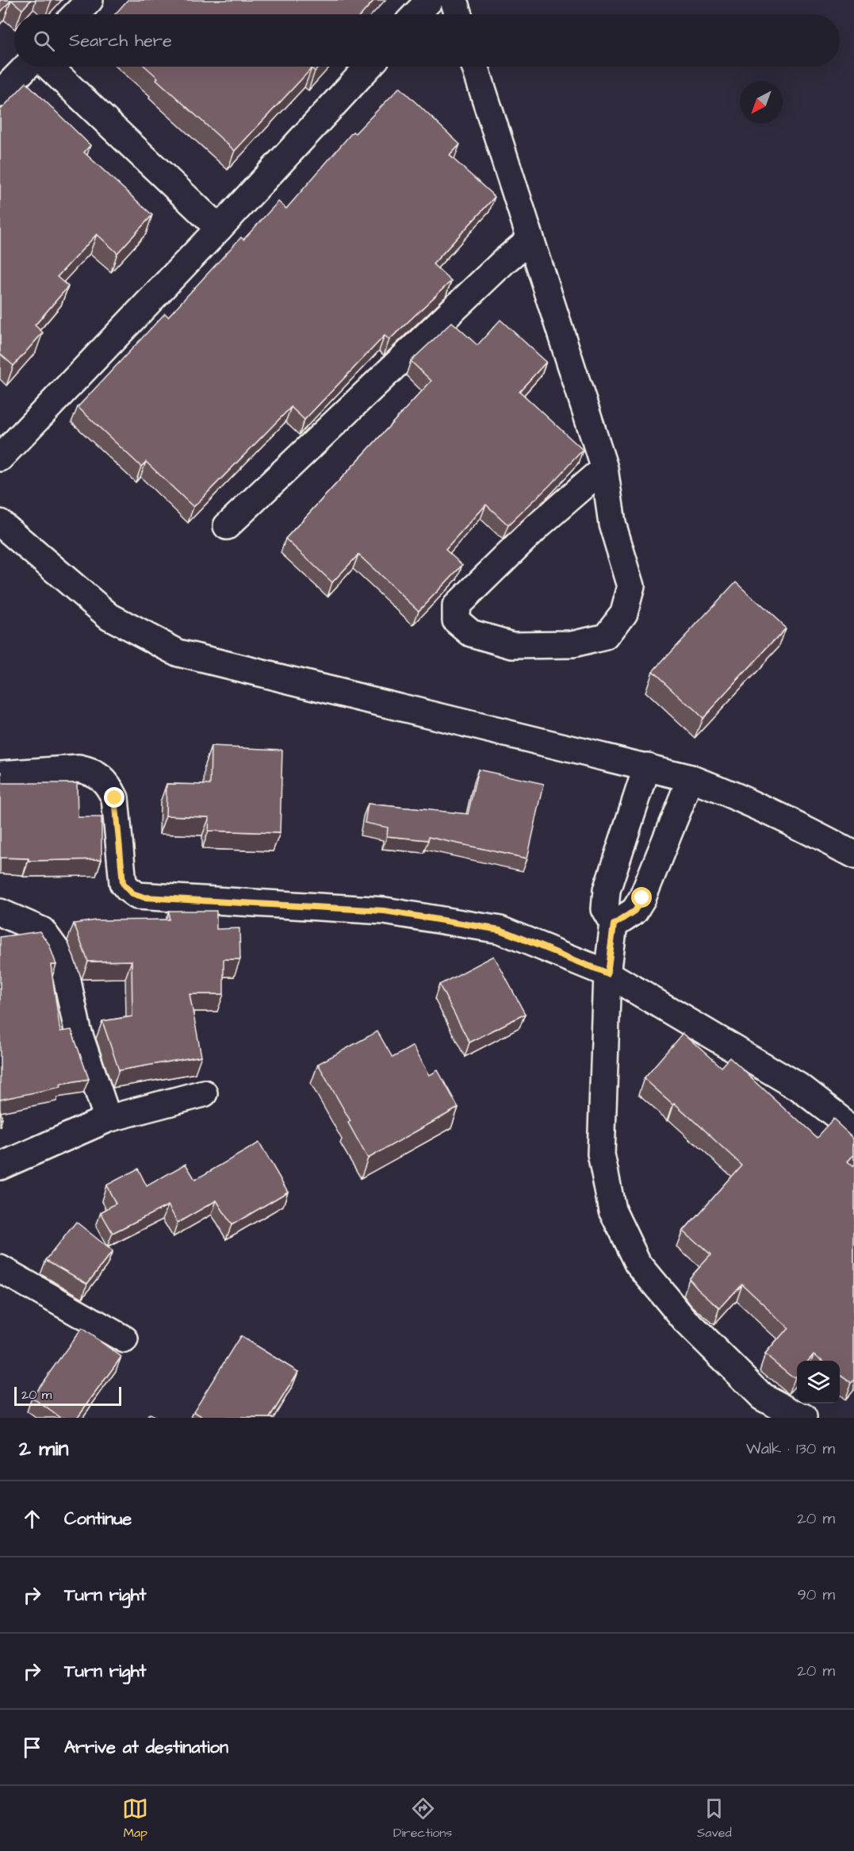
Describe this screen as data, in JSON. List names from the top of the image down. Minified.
{"scale_bar":"20 m","north":"bottom left","page":{"search":"Search here","scale":"20 m","heading":["2 min","Walk · 130 m"],"list":[["Continue","20 m"],["Turn right","90 m"],["Turn right","20 m"],"Arrive at destination"],"nav":["Map","Directions","Saved"]}}
